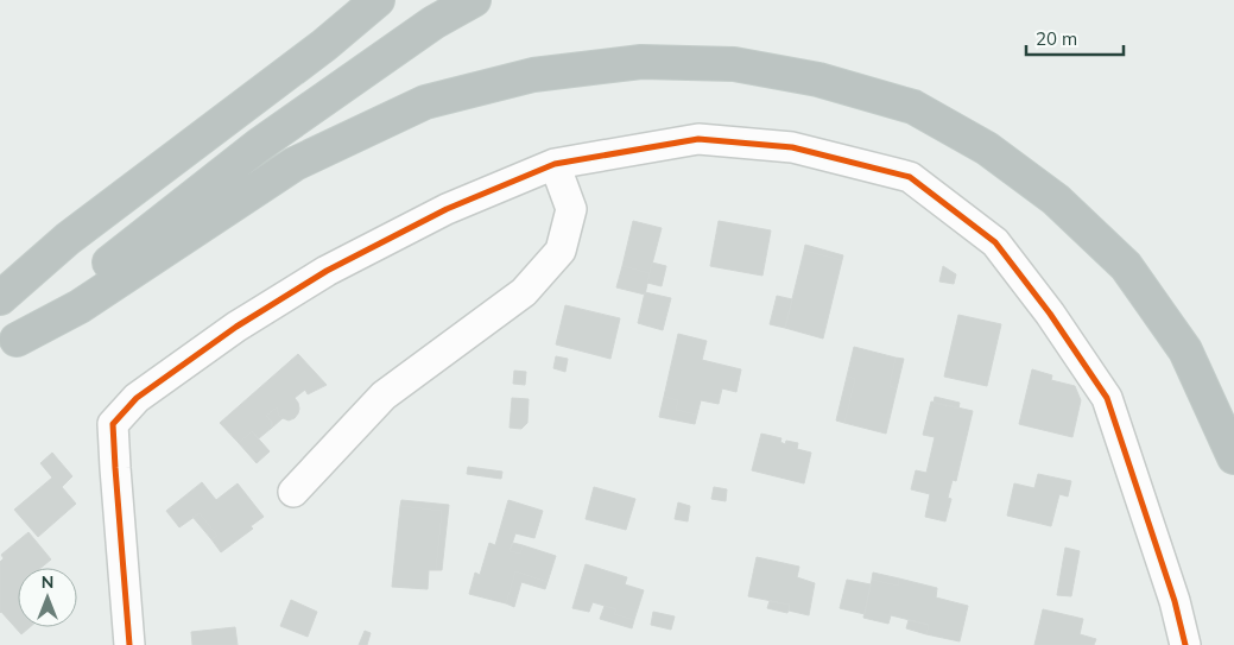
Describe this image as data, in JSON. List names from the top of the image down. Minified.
{"scale_bar":"20 m","north":"top"}
